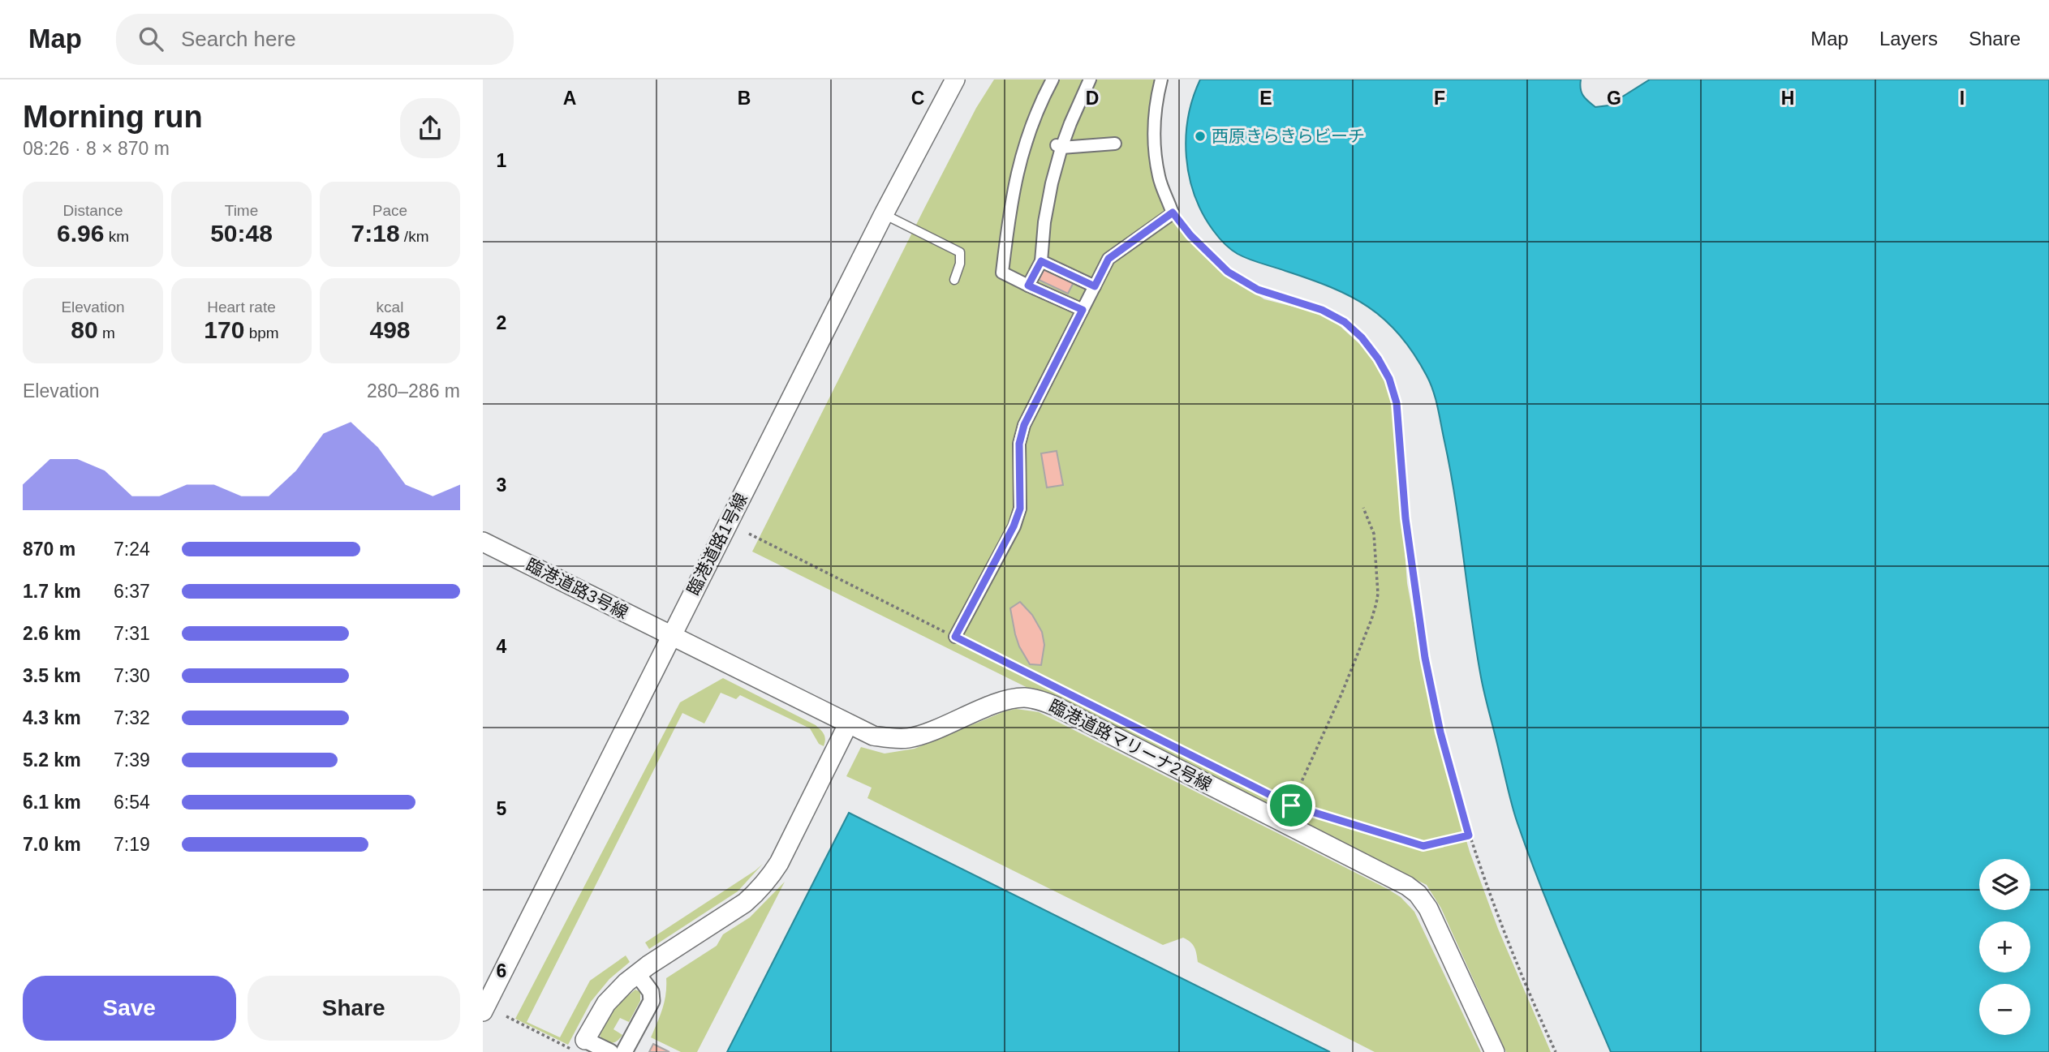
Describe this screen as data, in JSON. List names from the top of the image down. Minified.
{"streets":{"street":["臨港道路1号線","臨港道路3号線","臨港道路マリーナ2号線"]},"crossings":[["臨港道路1号線","臨港道路3号線"],["臨港道路1号線","臨港道路マリーナ2号線"],["臨港道路3号線","臨港道路マリーナ2号線"]],"places":["西原きらきらビーチ"],"page":{"header":"Map","search":"Search here","nav":["Map","Layers","Share"],"heading":["Morning run","08:26 · 8 × 870 m"],"stats":[["Distance","6.96 km"],["Time","50:48"],["Pace","7:18 /km"],["Elevation","80 m"],["Heart rate","170 bpm"],["kcal","498"]],"chart":["Elevation","280–286 m"],"list":[{"name":"870 m","note":"7:24"},{"name":"1.7 km","note":"6:37"},{"name":"2.6 km","note":"7:31"},{"name":"3.5 km","note":"7:30"},{"name":"4.3 km","note":"7:32"},{"name":"5.2 km","note":"7:39"},{"name":"6.1 km","note":"6:54"},{"name":"7.0 km","note":"7:19"}],"map_buttons":["+","−"],"buttons":["Save","Share"]},"grid":{"columns":["A","B","C","D","E","F","G","H","I"],"rows":["1","2","3","4","5","6"]}}
